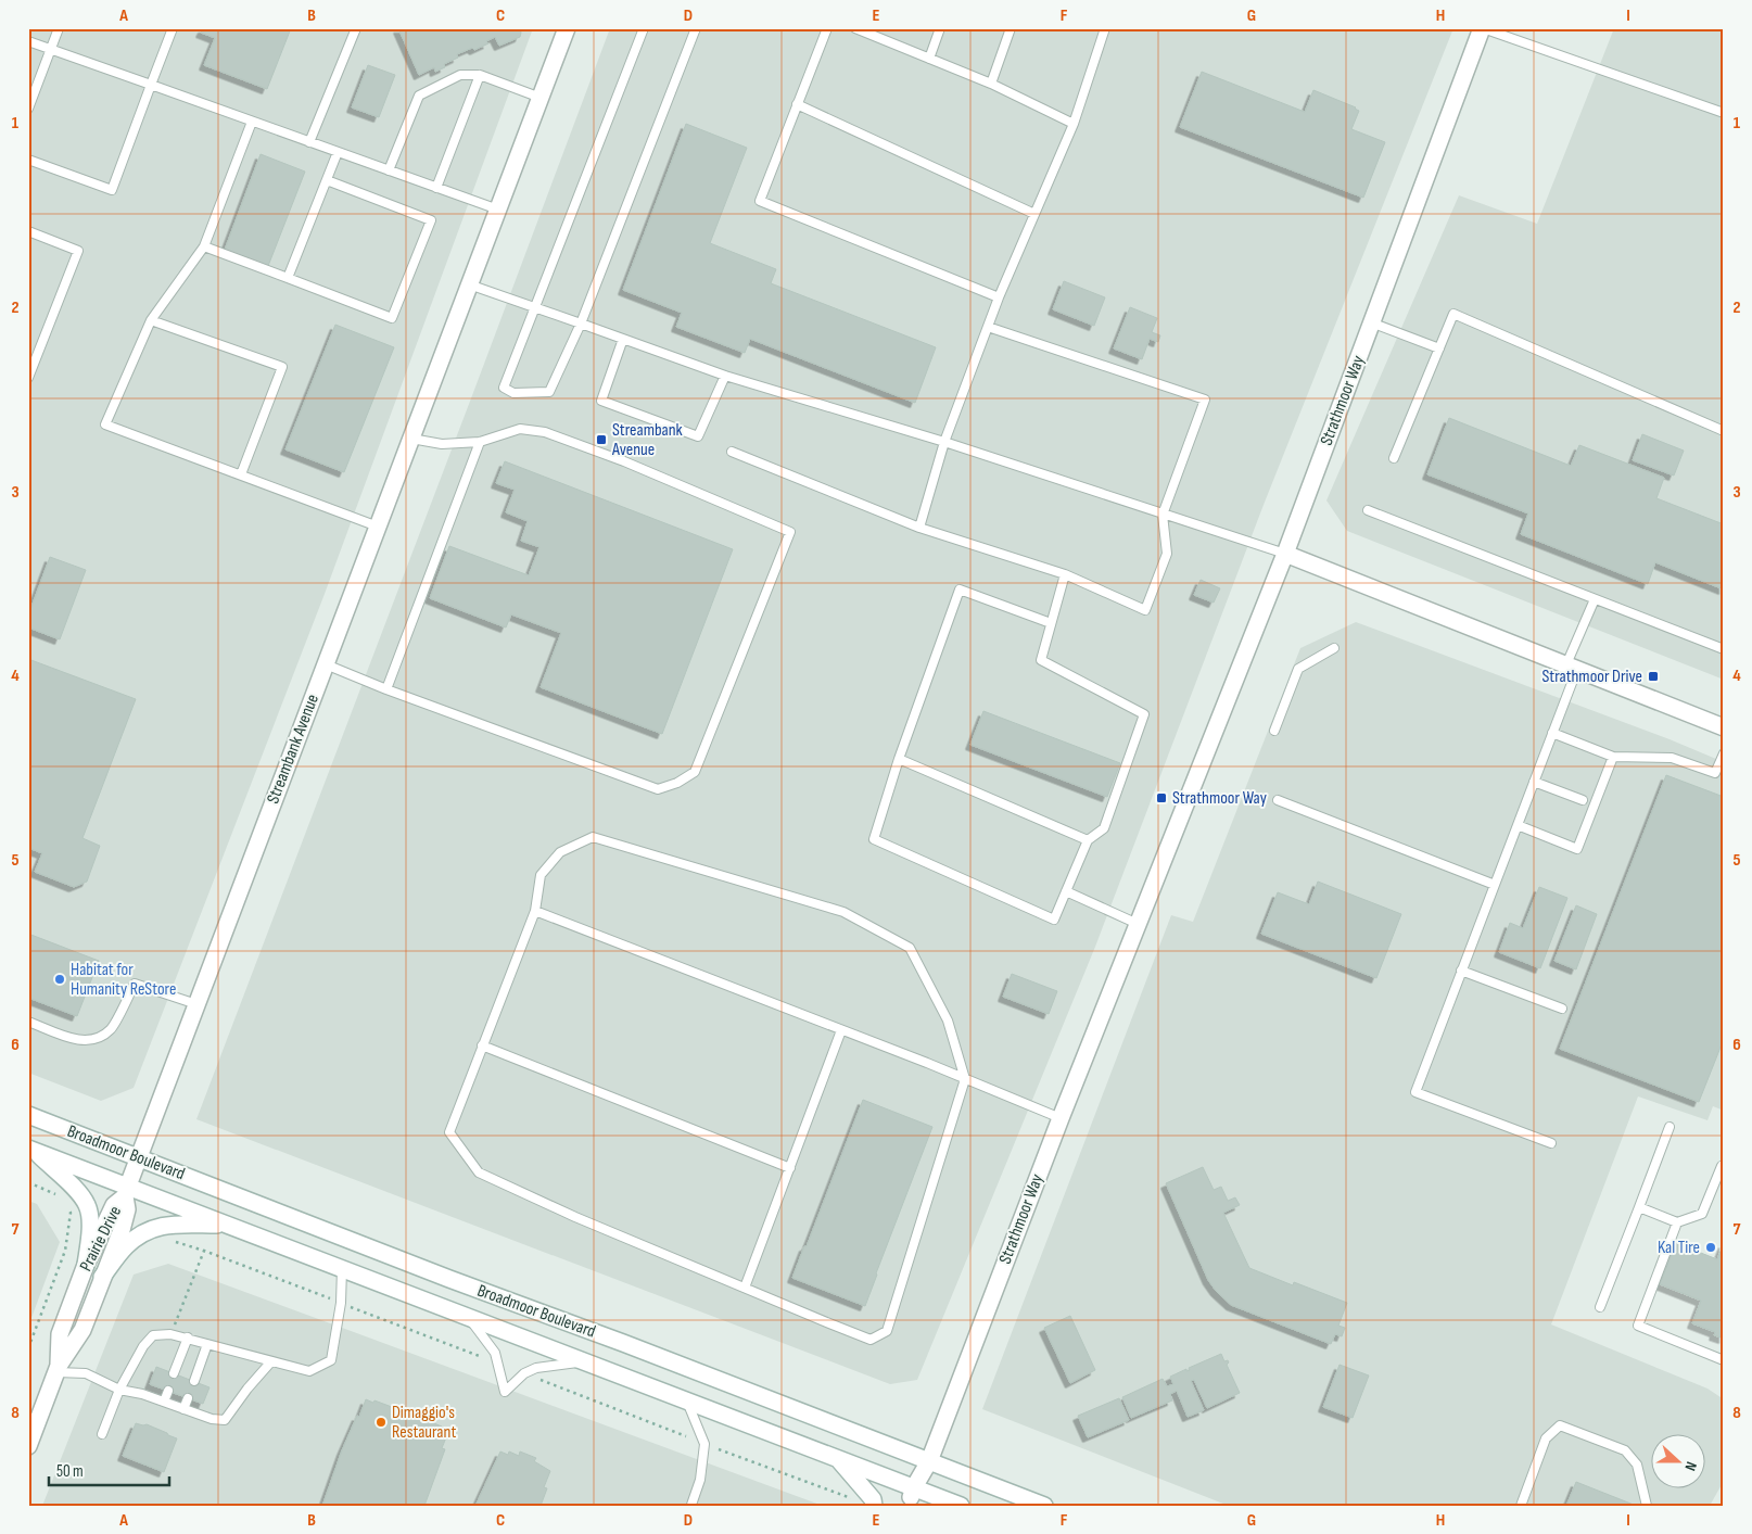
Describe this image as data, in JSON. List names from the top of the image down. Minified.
{"streets":{"street":["Strathmoor Way","Streambank Avenue","Broadmoor Boulevard","Prairie Drive"]},"crossings":[["Strathmoor Way","Broadmoor Boulevard"],["Streambank Avenue","Broadmoor Boulevard"],["Streambank Avenue","Prairie Drive"],["Broadmoor Boulevard","Prairie Drive"]],"places":{"transit":["Streambank Avenue","Strathmoor Drive","Strathmoor Way"],"other":["Habitat for Humanity ReStore","Kal Tire","Dimaggio's Restaurant"]},"scale_bar":"50 m","north":"right","grid":{"columns":["A","B","C","D","E","F","G","H","I"],"rows":["1","2","3","4","5","6","7","8"]}}
